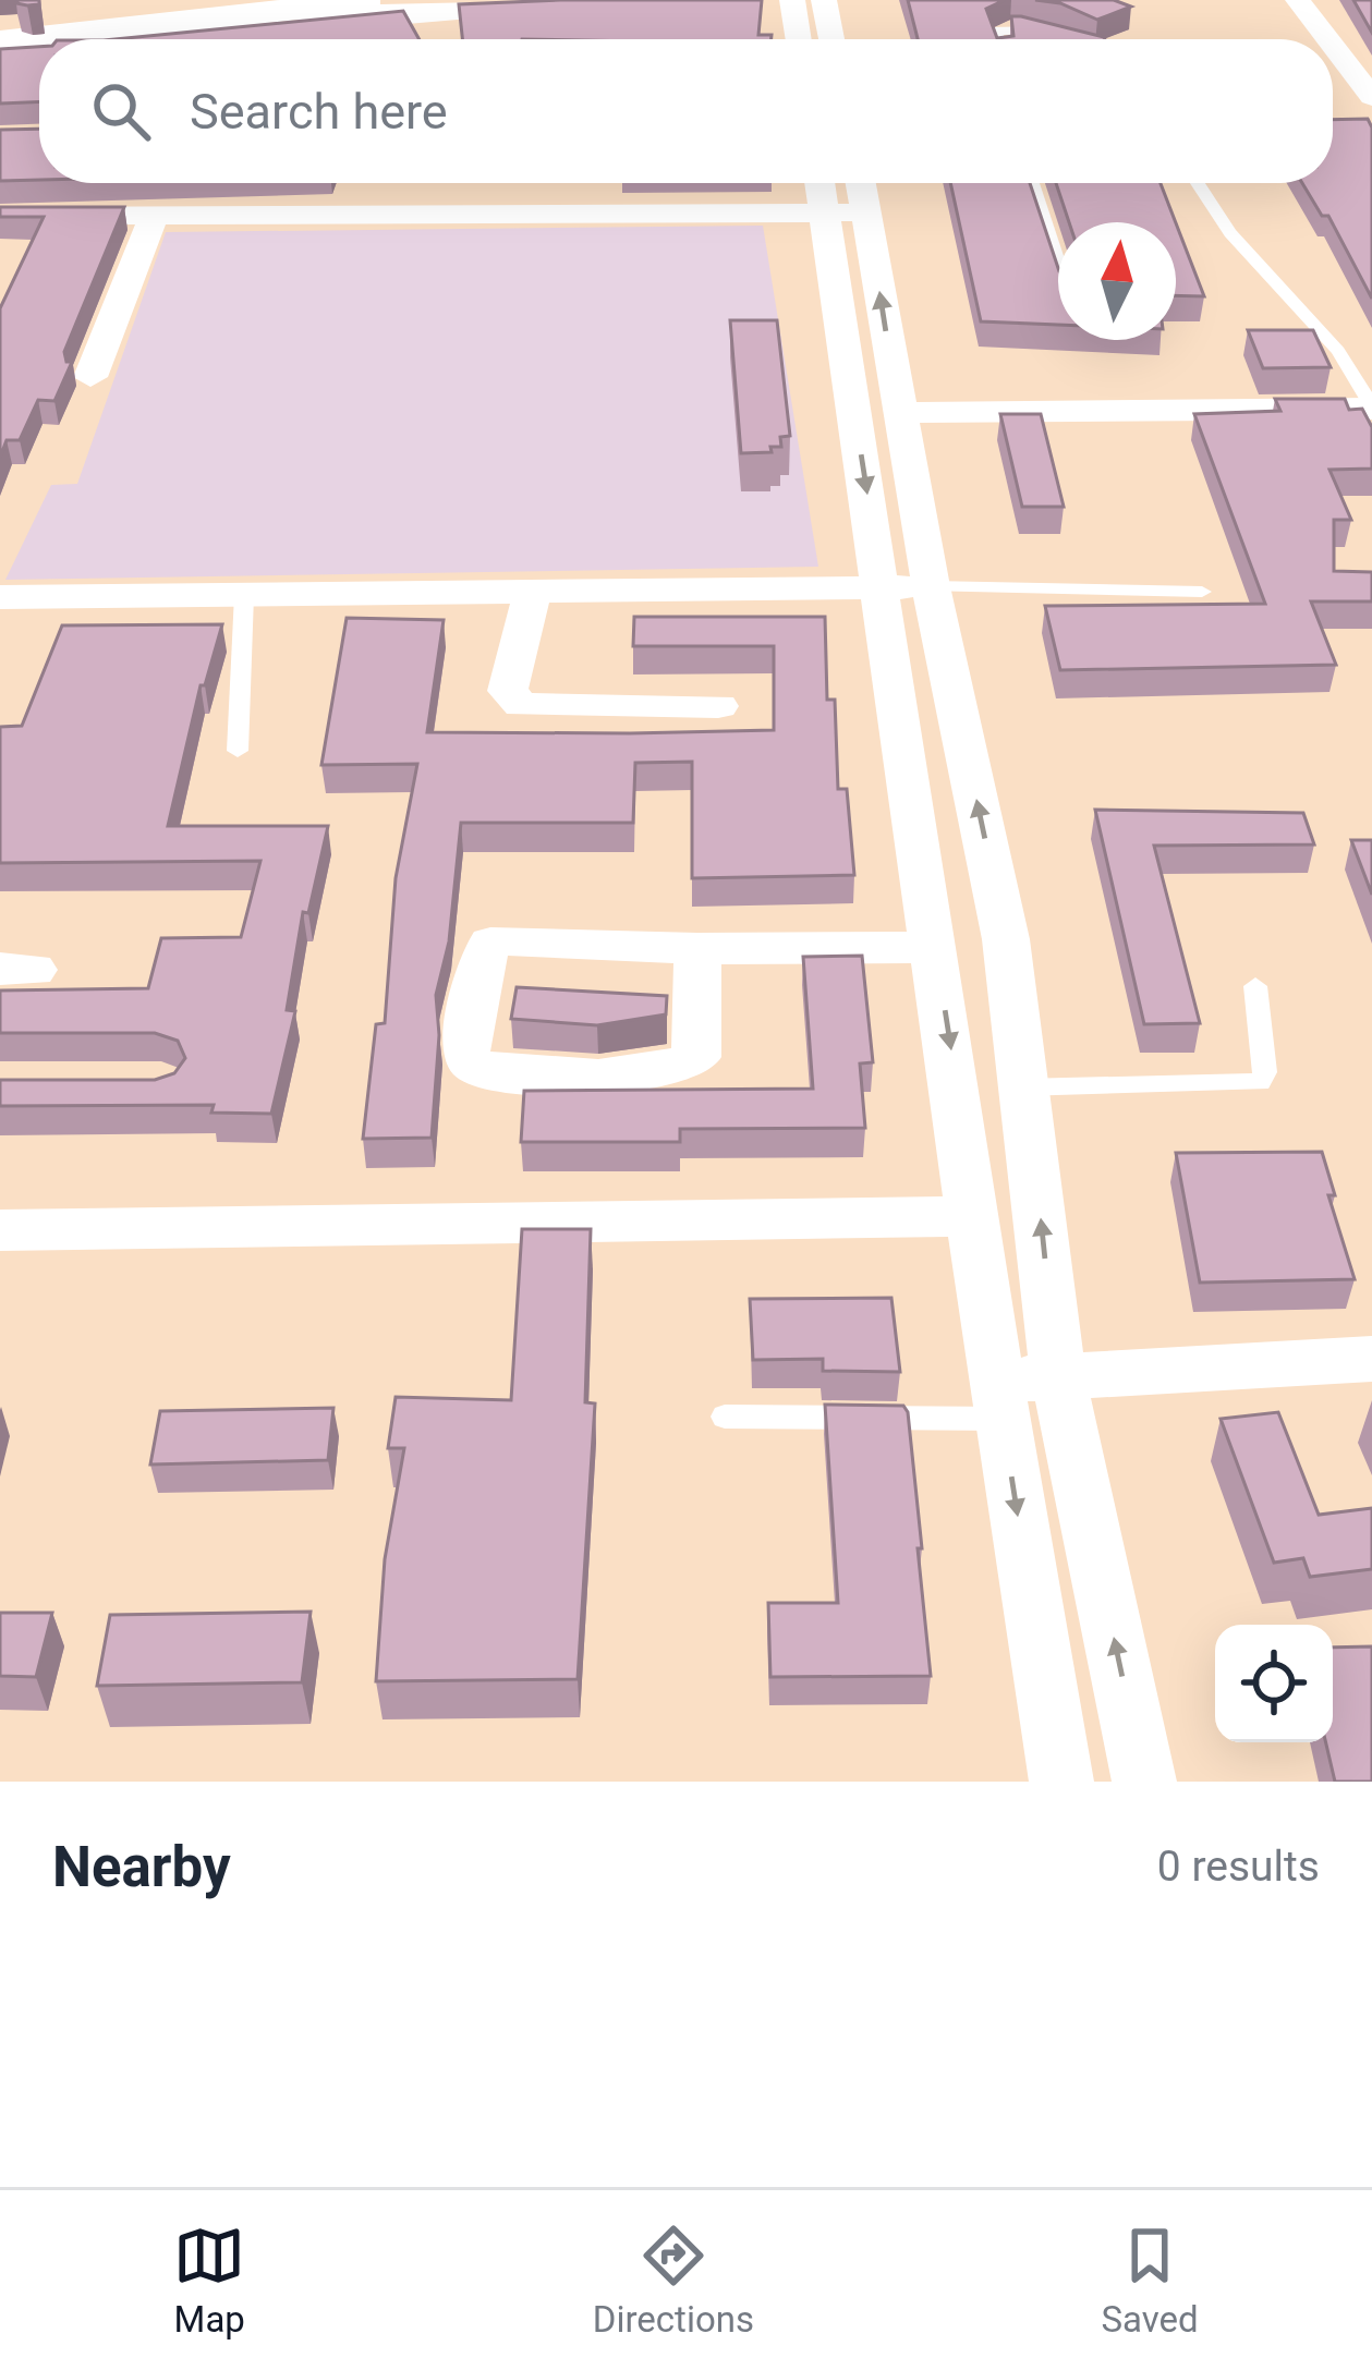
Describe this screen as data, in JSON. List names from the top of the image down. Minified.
{"north":"top","page":{"search":"Search here","heading":["Nearby","0 results"],"nav":["Map","Directions","Saved"]}}
